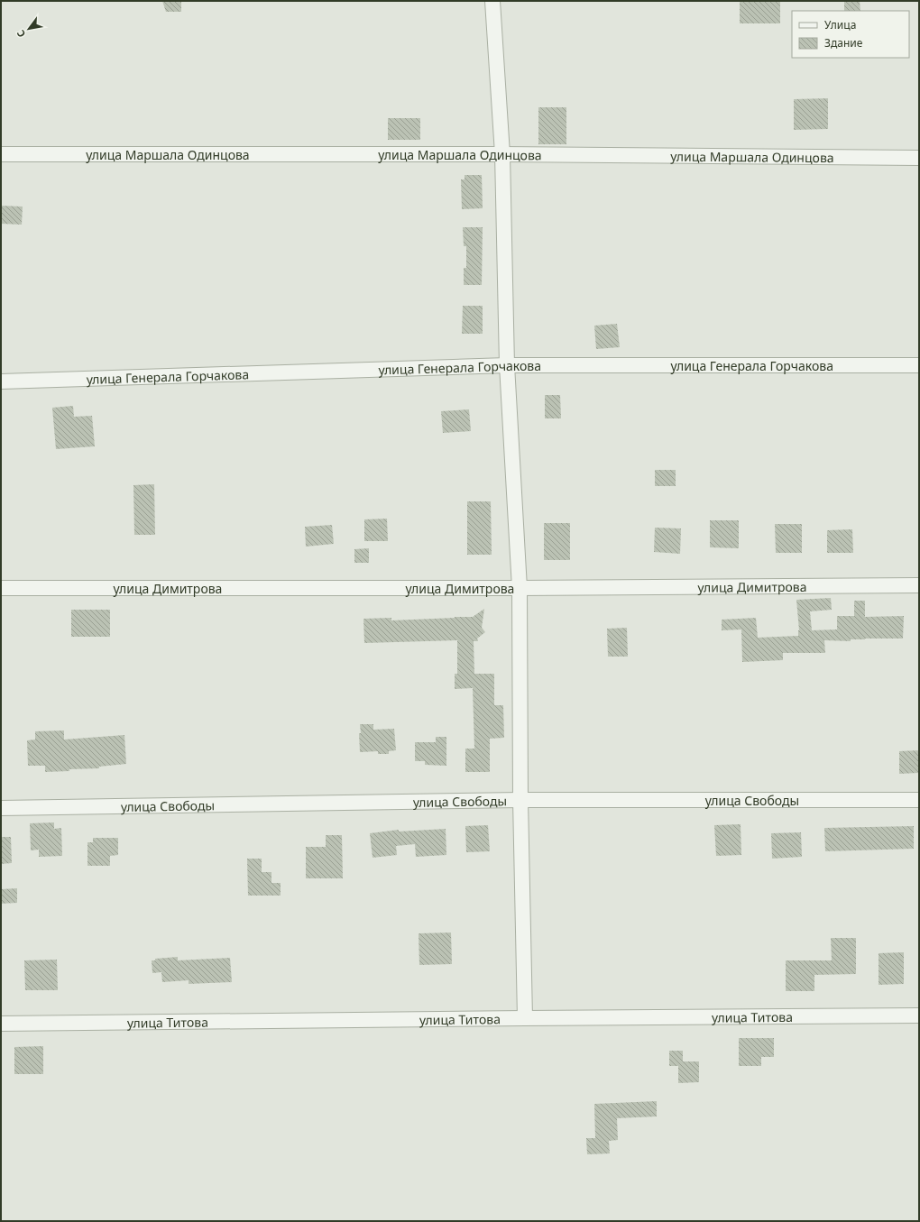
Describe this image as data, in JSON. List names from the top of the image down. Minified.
{"streets":{"street":["улица Маршала Одинцова","улица Генерала Горчакова","улица Димитрова","улица Свободы","улица Титова"]},"legend":["Улица","Здание"],"north":"bottom left"}
